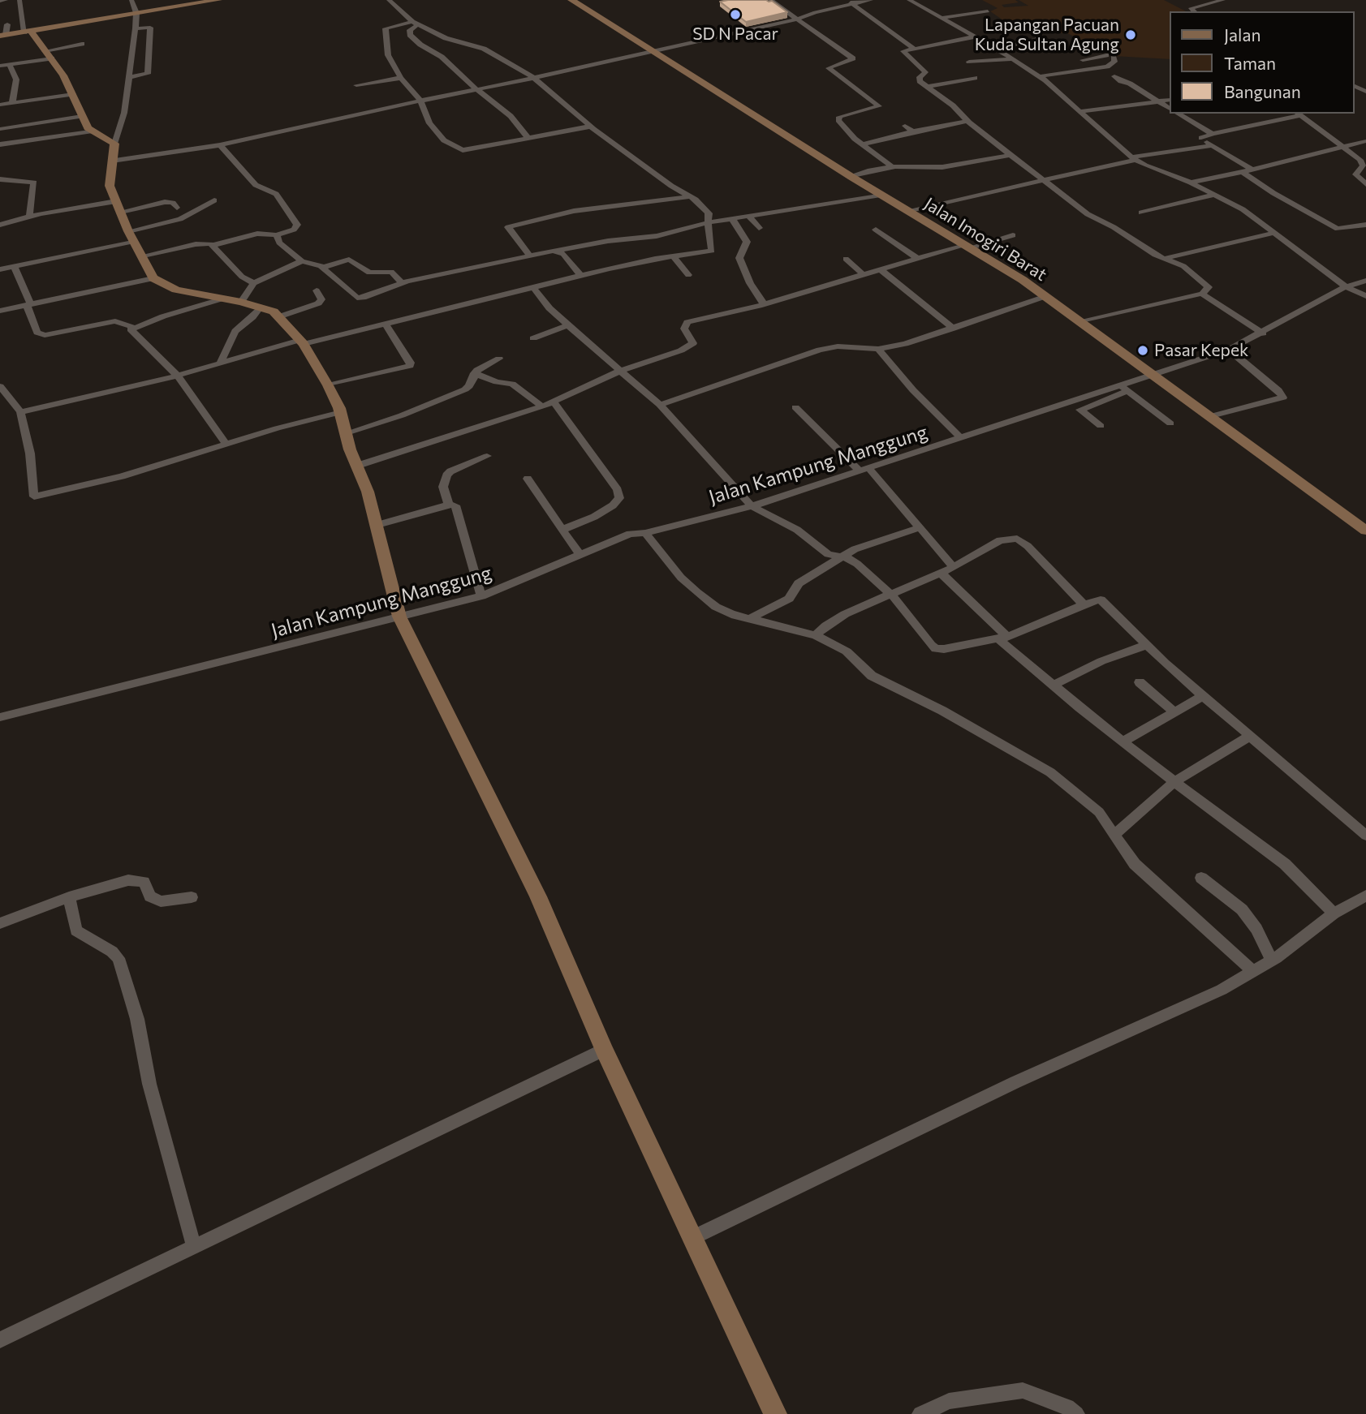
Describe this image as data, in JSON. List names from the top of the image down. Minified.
{"streets":{"street":["Jalan Imogiri Barat","Jalan Kampung Manggung"]},"crossings":[["Jalan Imogiri Barat","Jalan Kampung Manggung"]],"places":["SD N Pacar","Lapangan Pacuan Kuda Sultan Agung","Pasar Kepek"],"legend":["Jalan","Taman","Bangunan"]}
